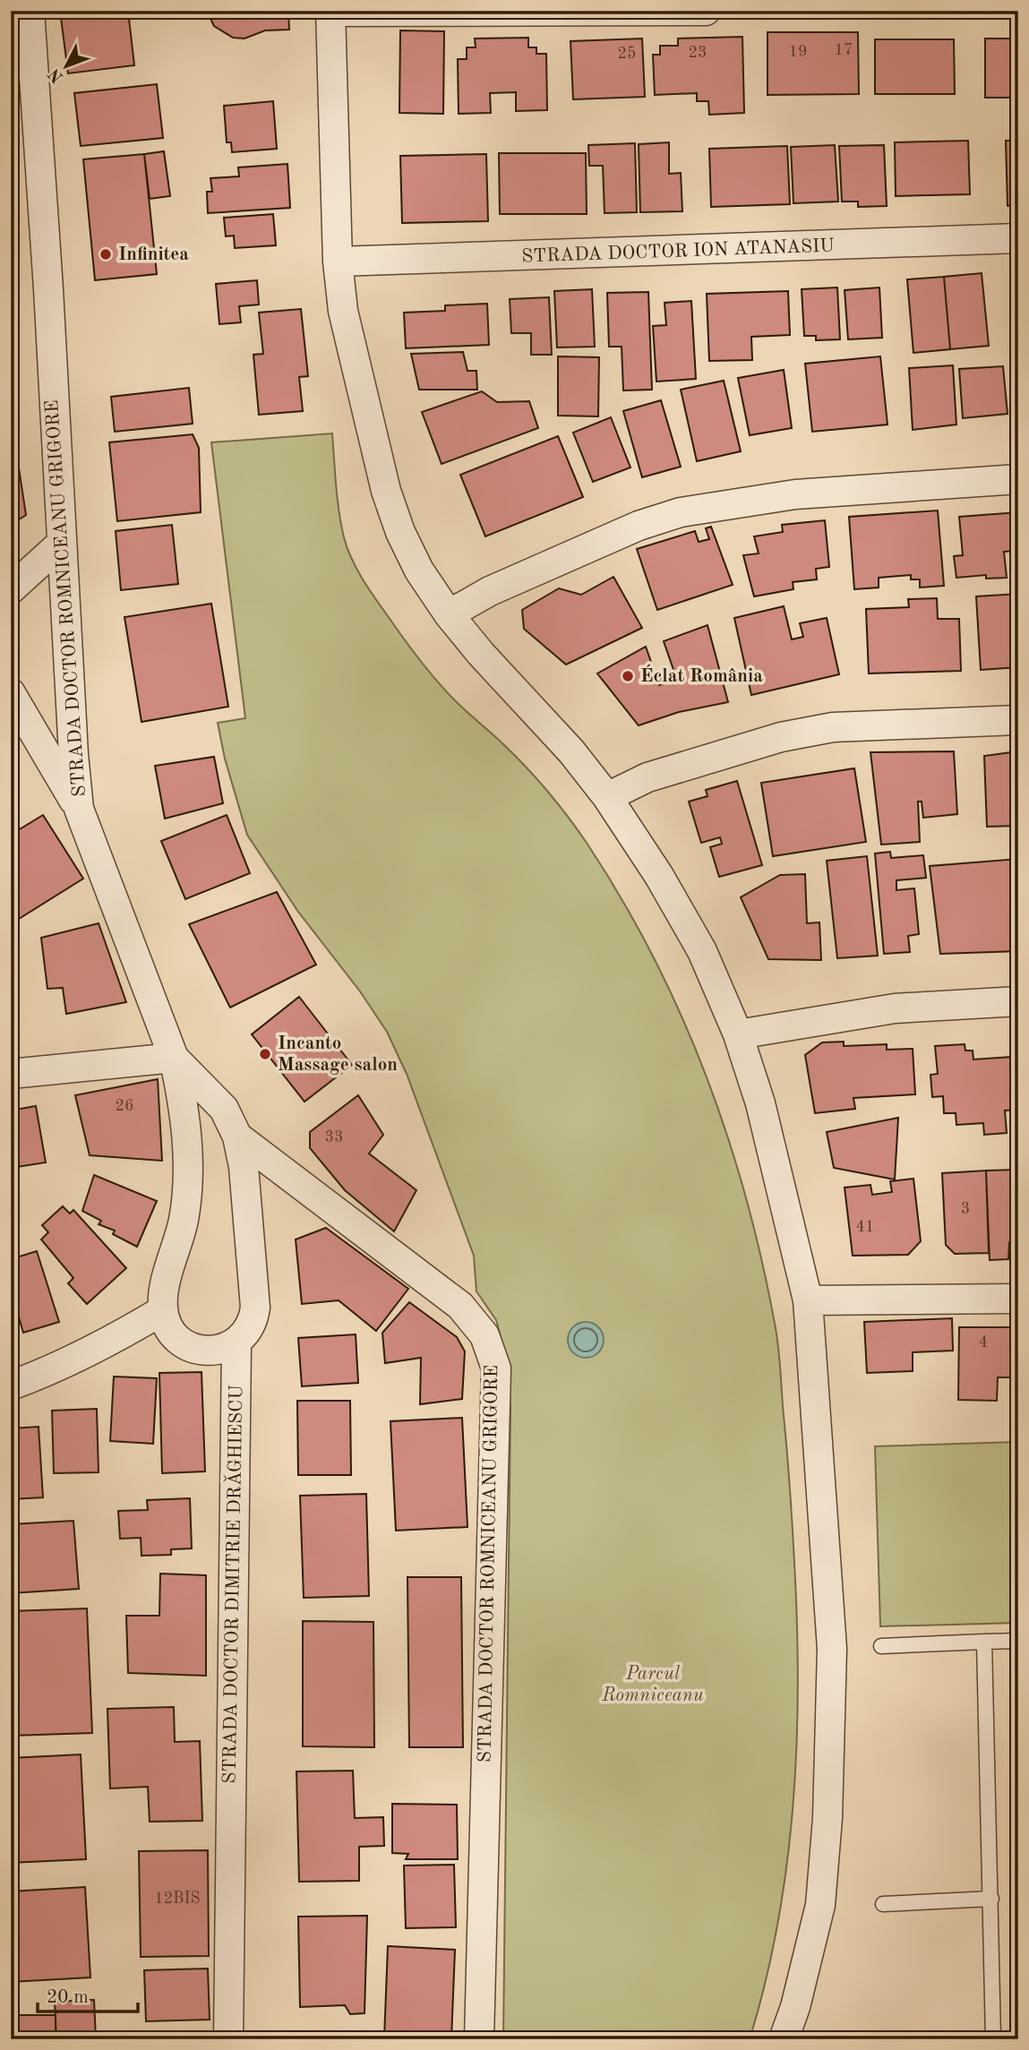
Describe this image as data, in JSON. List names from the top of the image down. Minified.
{"streets":{"street":["STRADA DOCTOR ION ATANASIU","STRADA DOCTOR ROMNICEANU GRIGORE","STRADA DOCTOR DIMITRIE DRĂGHIESCU"]},"parks":["Parcul Romniceanu"],"places":["Infinitea","Éclat România","Incanto Massage salon"],"house_numbers":["17","19","23","25","26","33","3","41","4","12BIS"],"scale_bar":"20 m","north":"bottom left"}
